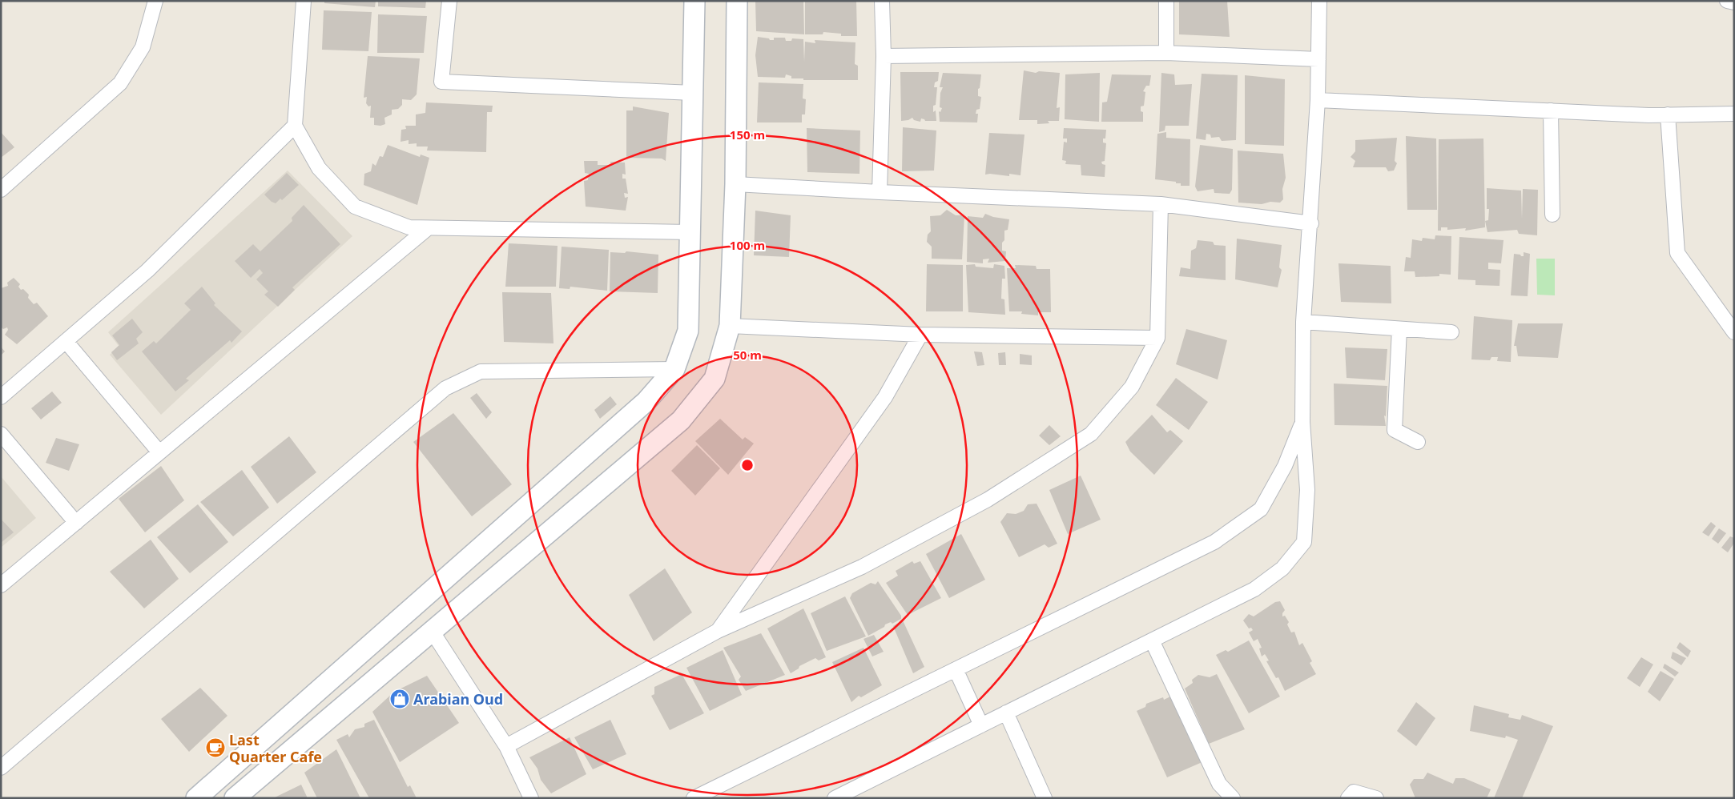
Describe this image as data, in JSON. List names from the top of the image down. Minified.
{"places":{"shop":["Arabian Oud"],"cafe":["Last Quarter Cafe"]},"rings":["150 m","100 m","50 m"]}
